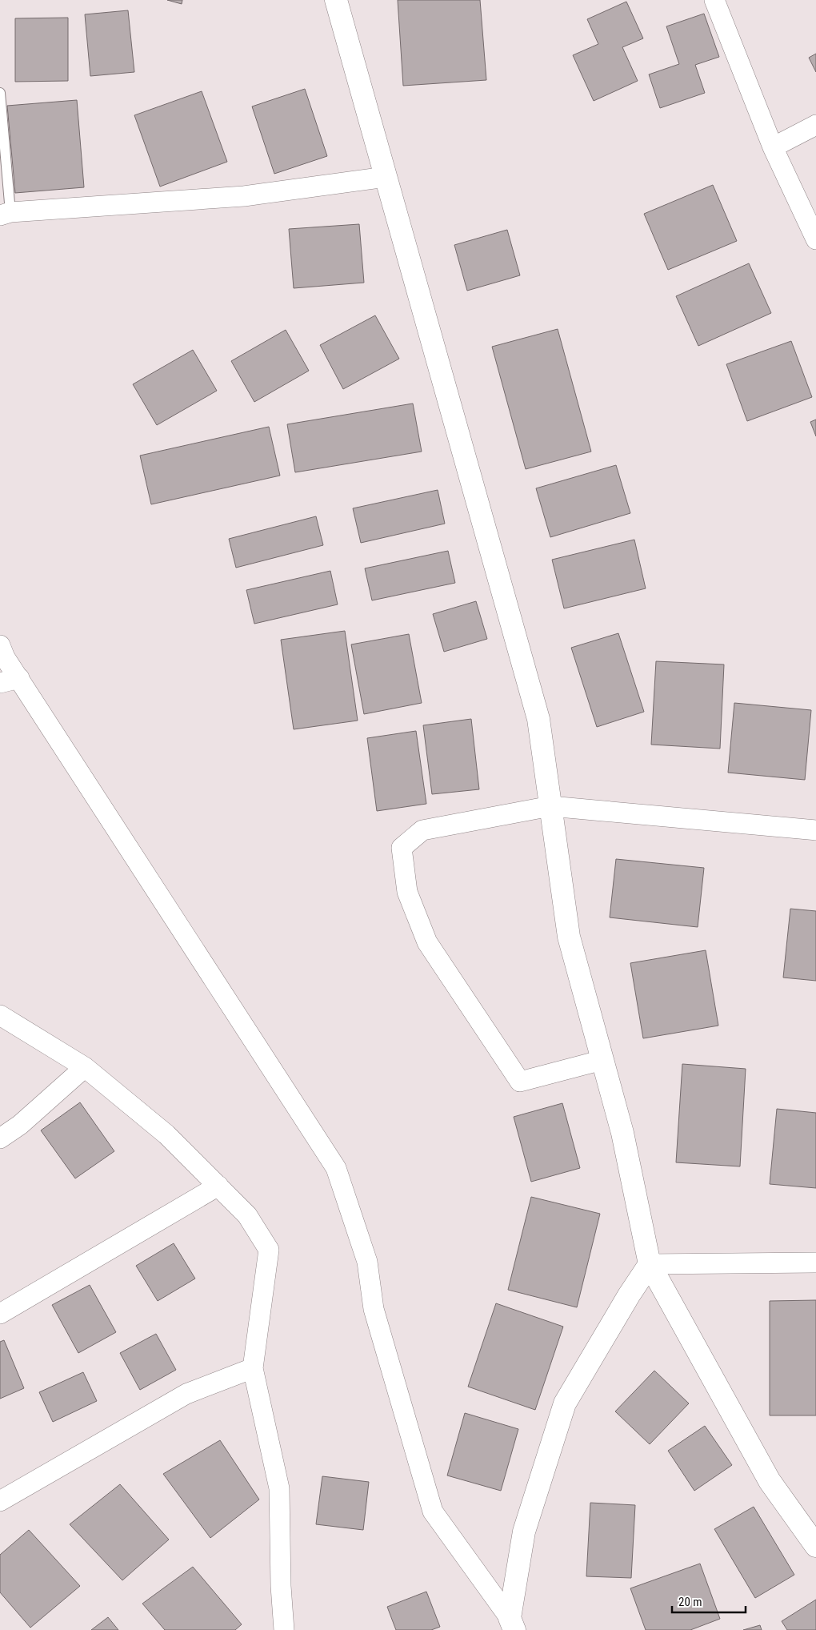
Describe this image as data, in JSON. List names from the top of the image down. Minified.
{"scale_bar":"20 m"}
